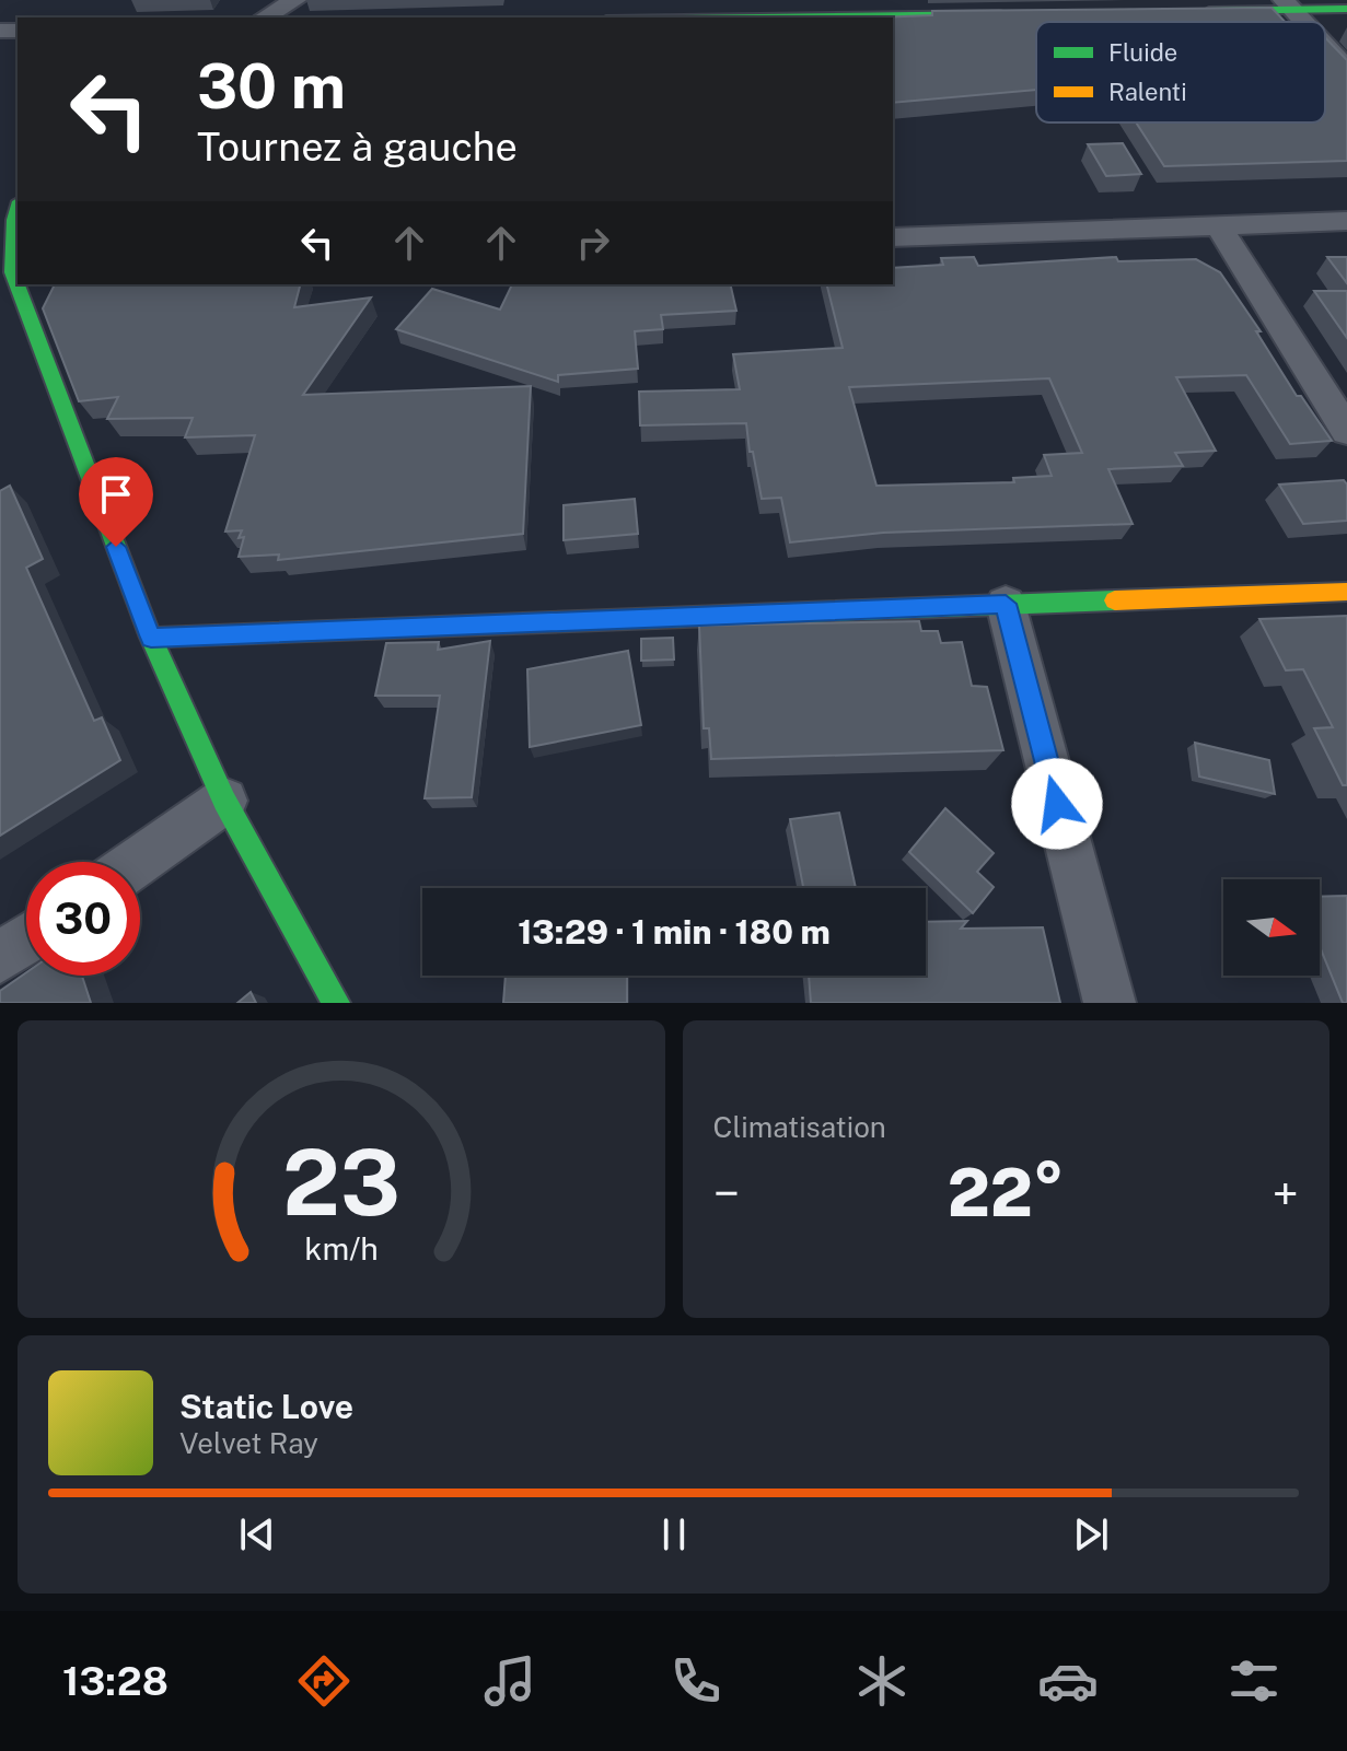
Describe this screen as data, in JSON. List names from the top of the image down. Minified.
{"legend":["Fluide","Ralenti"],"north":"right","page":{"turn":["30 m","Tournez à gauche"],"limit":"30","trip":"13:29 · 1 min · 180 m","tile":"Climatisation","heat":["−","22°","+"],"song":["Static Love","Velvet Ray"],"tabs":"13:28","gauge":["23","km/h"]}}
